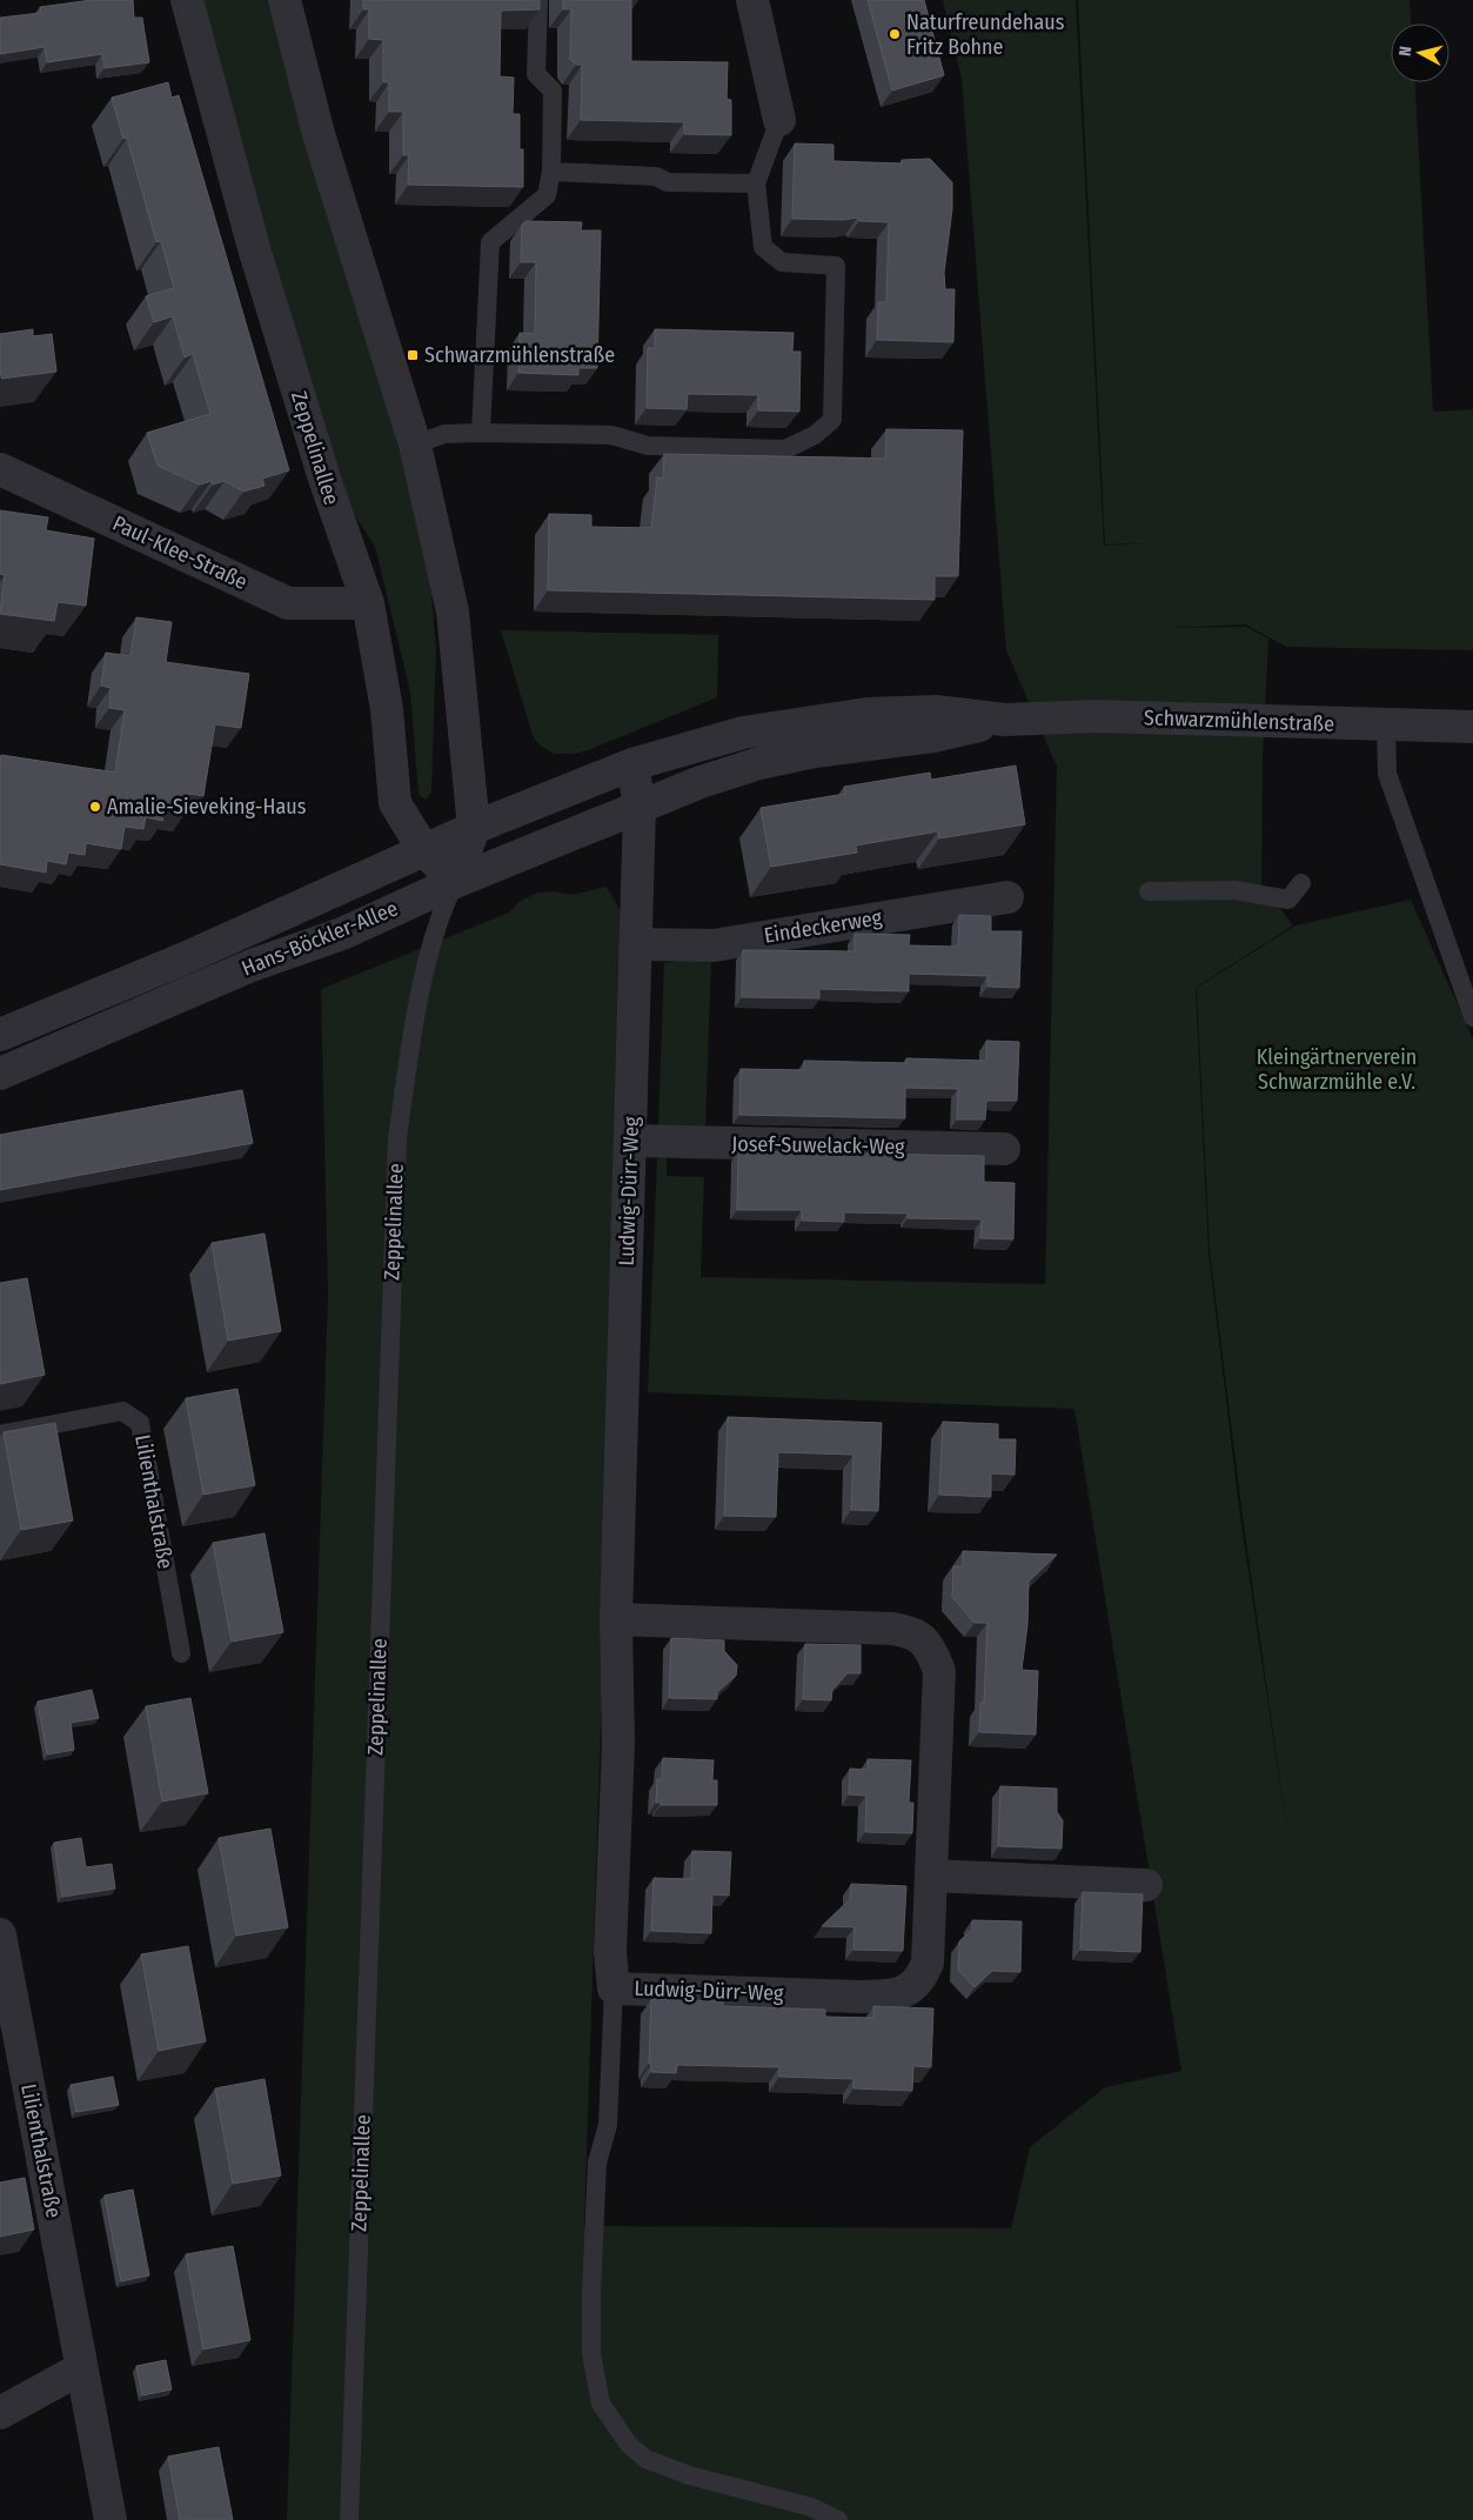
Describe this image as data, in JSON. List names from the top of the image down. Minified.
{"streets":{"street":["Zeppelinallee","Paul-Klee-Straße","Schwarzmühlenstraße","Eindeckerweg","Hans-Böckler-Allee","Josef-Suwelack-Weg","Ludwig-Dürr-Weg","Lilienthalstraße"]},"crossings":[["Zeppelinallee","Paul-Klee-Straße"],["Zeppelinallee","Hans-Böckler-Allee"],["Schwarzmühlenstraße","Hans-Böckler-Allee"],["Schwarzmühlenstraße","Ludwig-Dürr-Weg"],["Eindeckerweg","Ludwig-Dürr-Weg"],["Hans-Böckler-Allee","Ludwig-Dürr-Weg"],["Josef-Suwelack-Weg","Ludwig-Dürr-Weg"]],"parks":["Kleingärtnerverein Schwarzmühle e.V."],"places":{"other":["Naturfreundehaus Fritz Bohne","Amalie-Sieveking-Haus"],"transit":["Schwarzmühlenstraße"]},"north":"left"}
